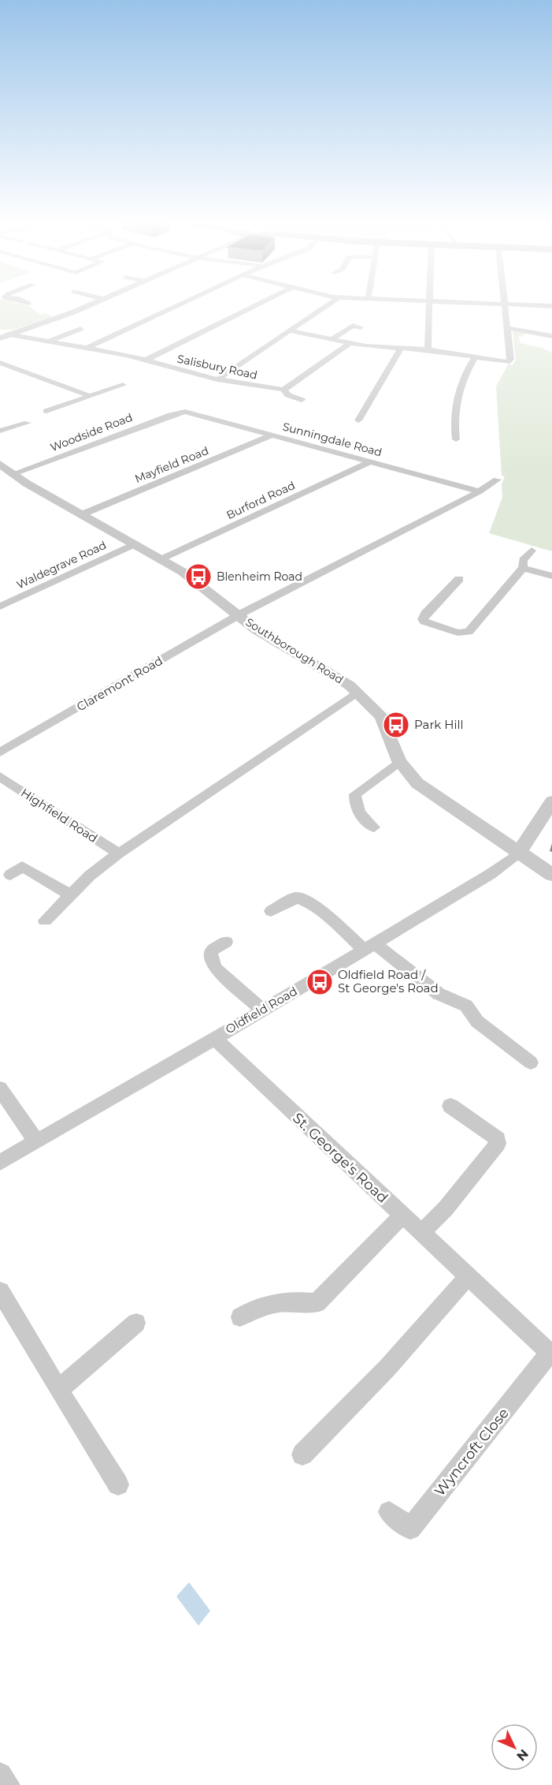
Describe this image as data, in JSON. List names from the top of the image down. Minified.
{"streets":{"street":["Salisbury Road","Woodside Road","Sunningdale Road","Mayfield Road","Burford Road","Waldegrave Road","Southborough Road","Claremont Road","Highfield Road","Oldfield Road","St. George's Road","Wyncroft Close"]},"crossings":[["Woodside Road","Sunningdale Road"],["Woodside Road","Southborough Road"],["Sunningdale Road","Mayfield Road"],["Sunningdale Road","Burford Road"],["Mayfield Road","Southborough Road"],["Burford Road","Southborough Road"],["Waldegrave Road","Southborough Road"],["Southborough Road","Claremont Road"],["Southborough Road","Oldfield Road"],["Oldfield Road","St. George's Road"],["St. George's Road","Wyncroft Close"]],"places":{"bus stop":["Blenheim Road","Park Hill","Oldfield Road / St George's Road"]},"north":"bottom right"}
